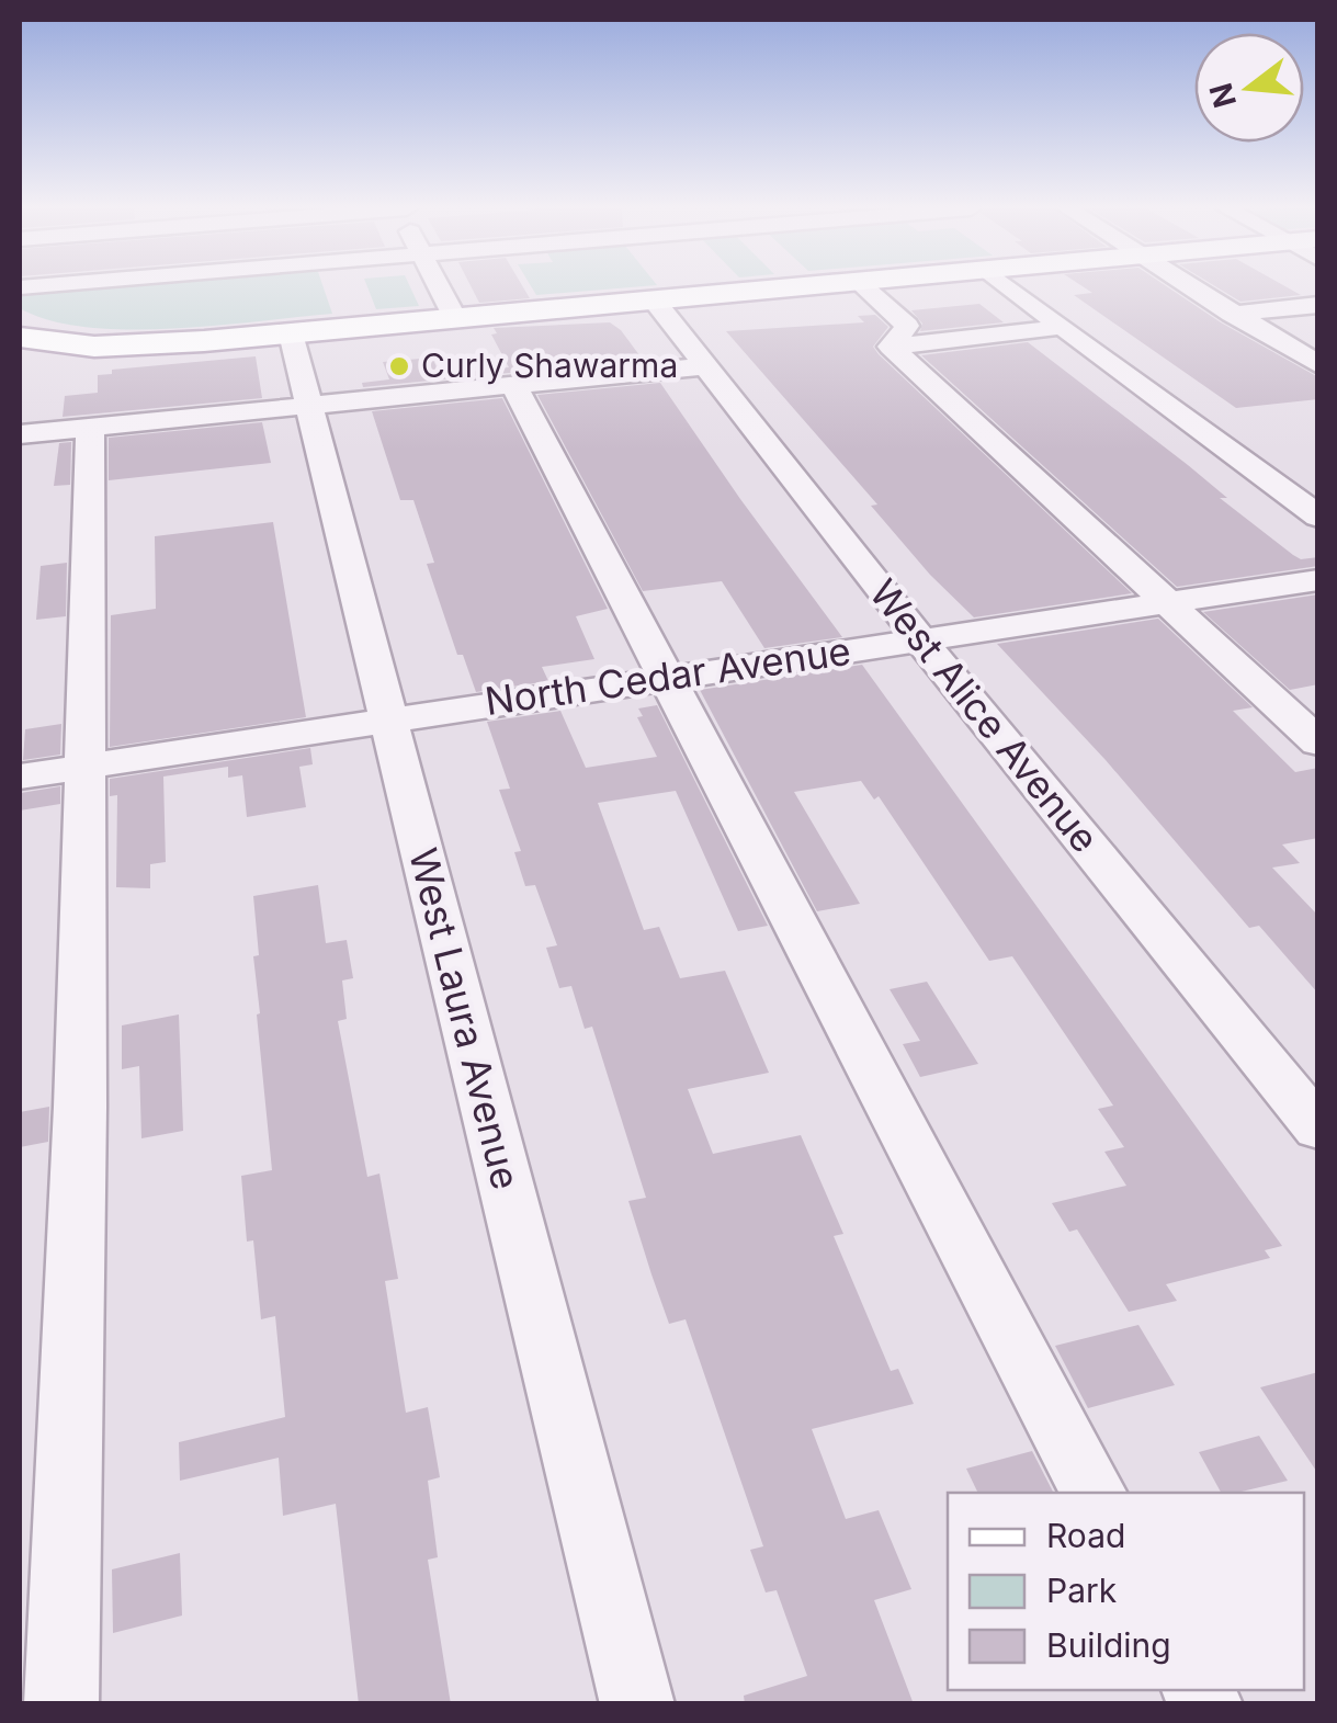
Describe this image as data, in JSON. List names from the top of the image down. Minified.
{"streets":{"street":["North Cedar Avenue","West Alice Avenue","West Laura Avenue"]},"crossings":[["North Cedar Avenue","West Alice Avenue"],["North Cedar Avenue","West Laura Avenue"]],"places":["Curly Shawarma"],"legend":["Road","Park","Building"],"north":"left"}
